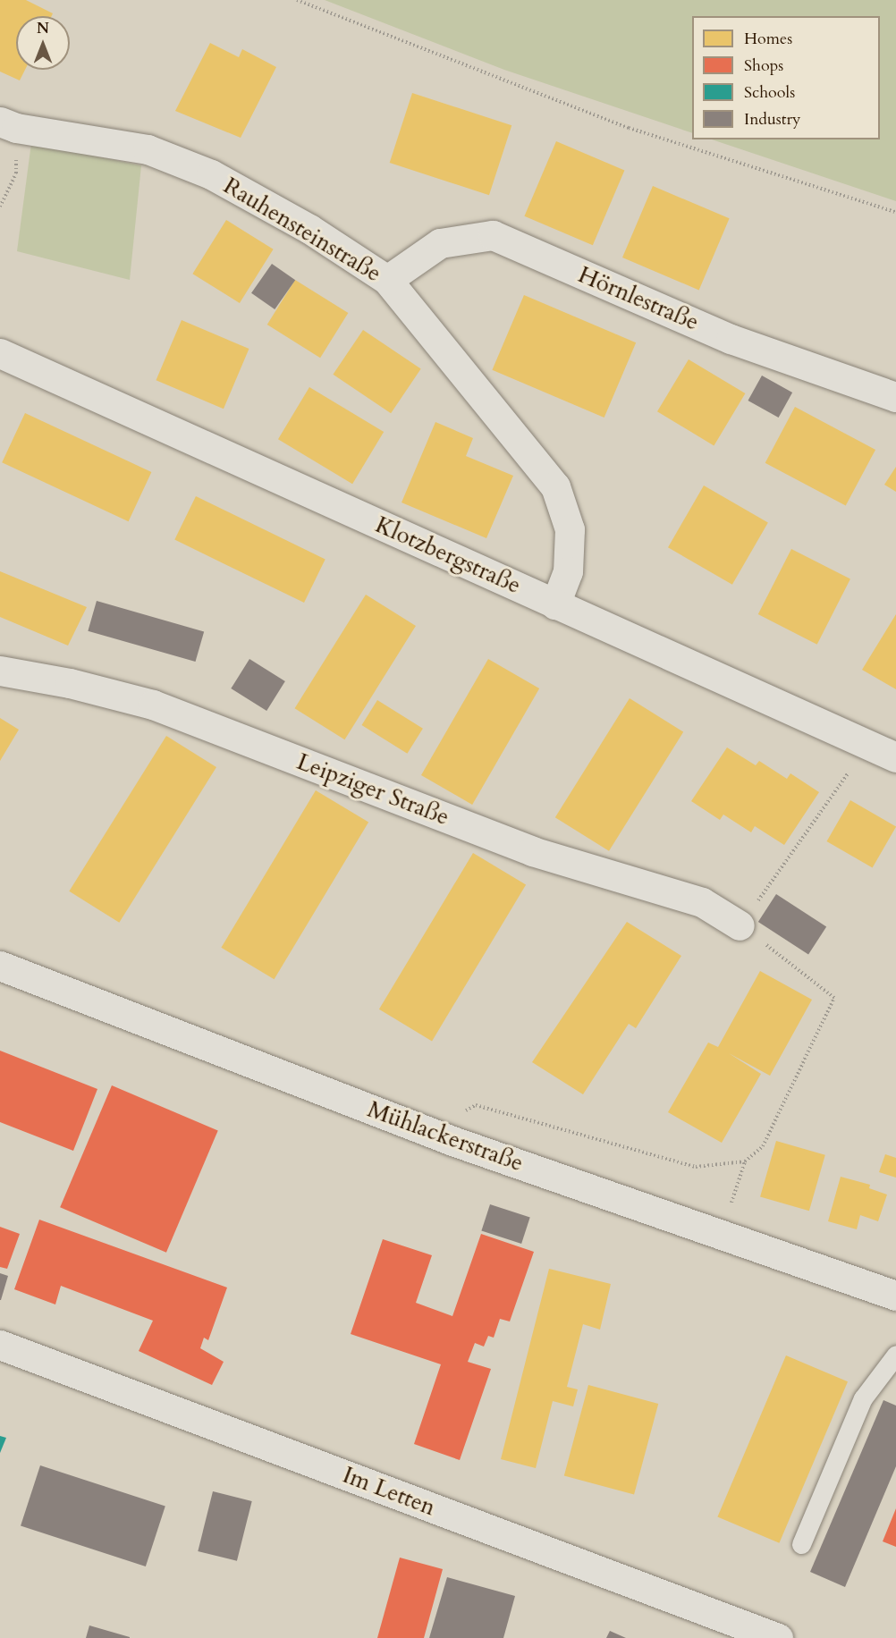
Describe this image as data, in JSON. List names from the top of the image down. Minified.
{"streets":{"street":["Rauhensteinstraße","Hörnlestraße","Klotzbergstraße","Leipziger Straße","Mühlackerstraße","Im Letten"]},"crossings":[["Rauhensteinstraße","Hörnlestraße"],["Rauhensteinstraße","Klotzbergstraße"]],"legend":["Homes","Shops","Schools","Industry"],"north":"top"}
